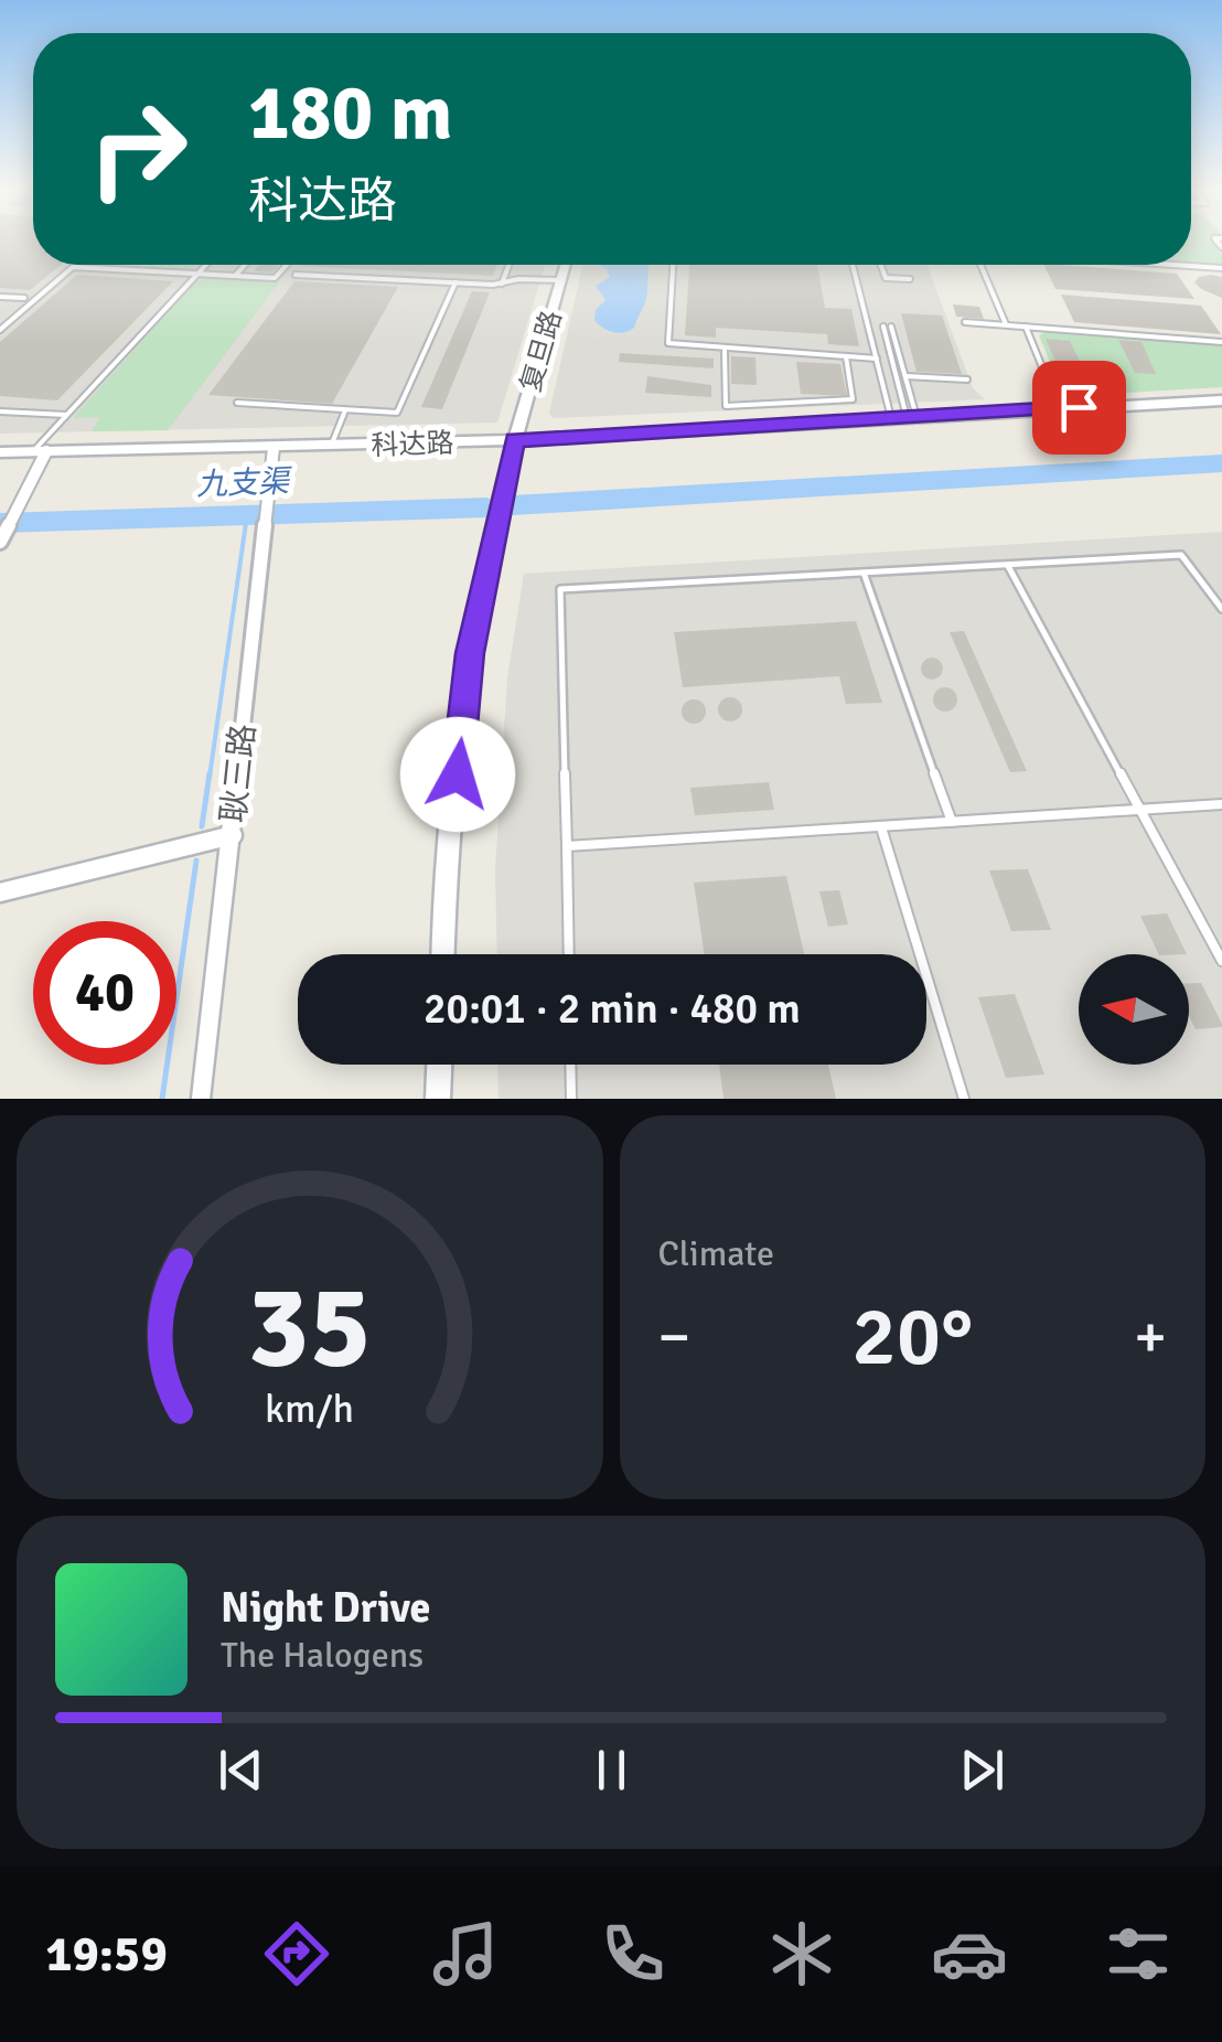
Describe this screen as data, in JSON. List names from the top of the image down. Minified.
{"streets":{"street":["复旦路","科达路","耿三路"]},"crossings":[["复旦路","科达路"],["科达路","耿三路"]],"water":["九支渠"],"north":"left","page":{"turn":["180 m","科达路"],"limit":"40","trip":"20:01 · 2 min · 480 m","tile":"Climate","heat":["−","20°","+"],"song":["Night Drive","The Halogens"],"tabs":"19:59","gauge":["35","km/h"]}}
